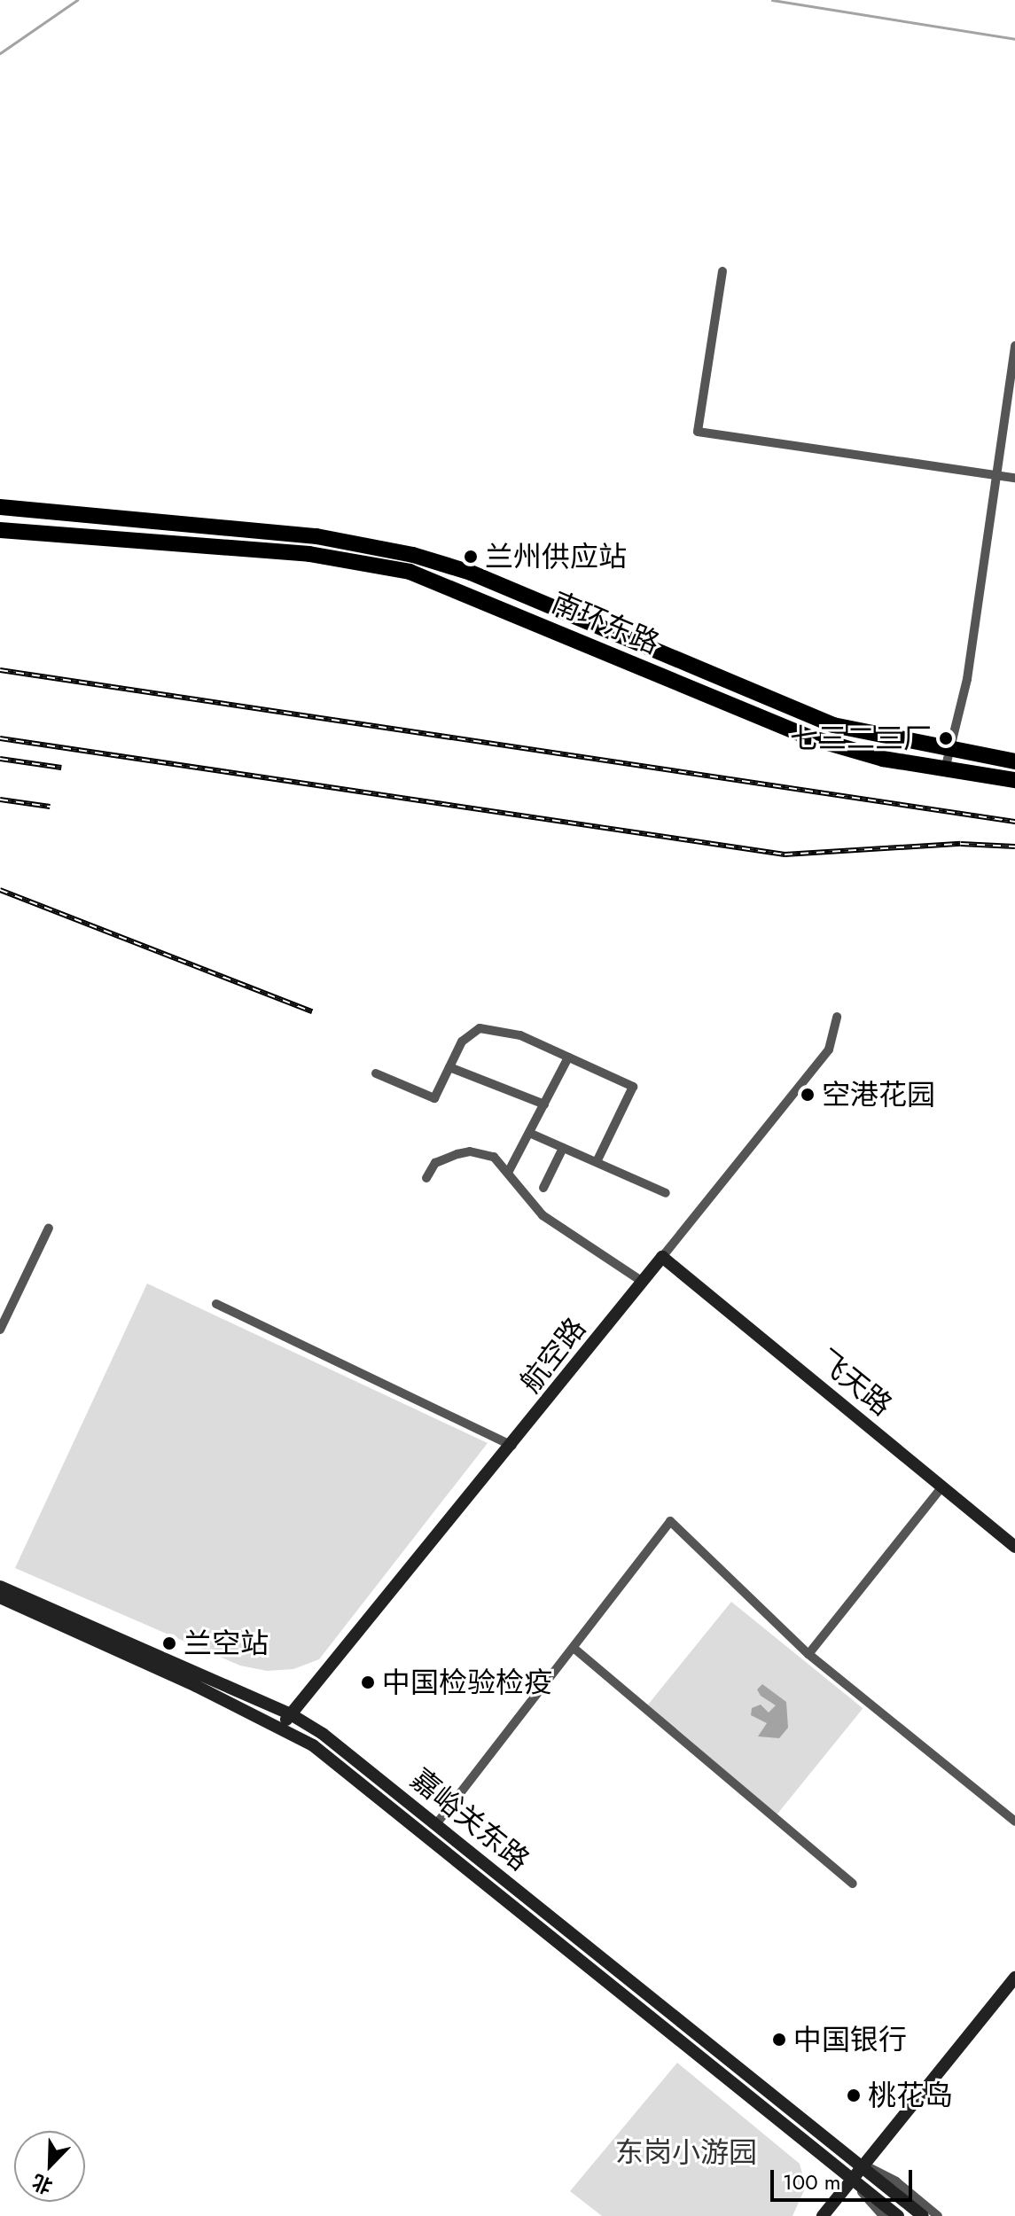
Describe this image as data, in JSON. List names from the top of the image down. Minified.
{"streets":{"highway":["南环东路"],"main road":["航空路","飞天路","嘉峪关东路"]},"crossings":[["航空路","飞天路"],["航空路","嘉峪关东路"]],"parks":["东岗小游园"],"places":["兰州供应站","七三二三厂","空港花园","兰空站","中国检验检疫","中国银行","桃花岛"],"scale_bar":"100 m","north":"bottom left"}
